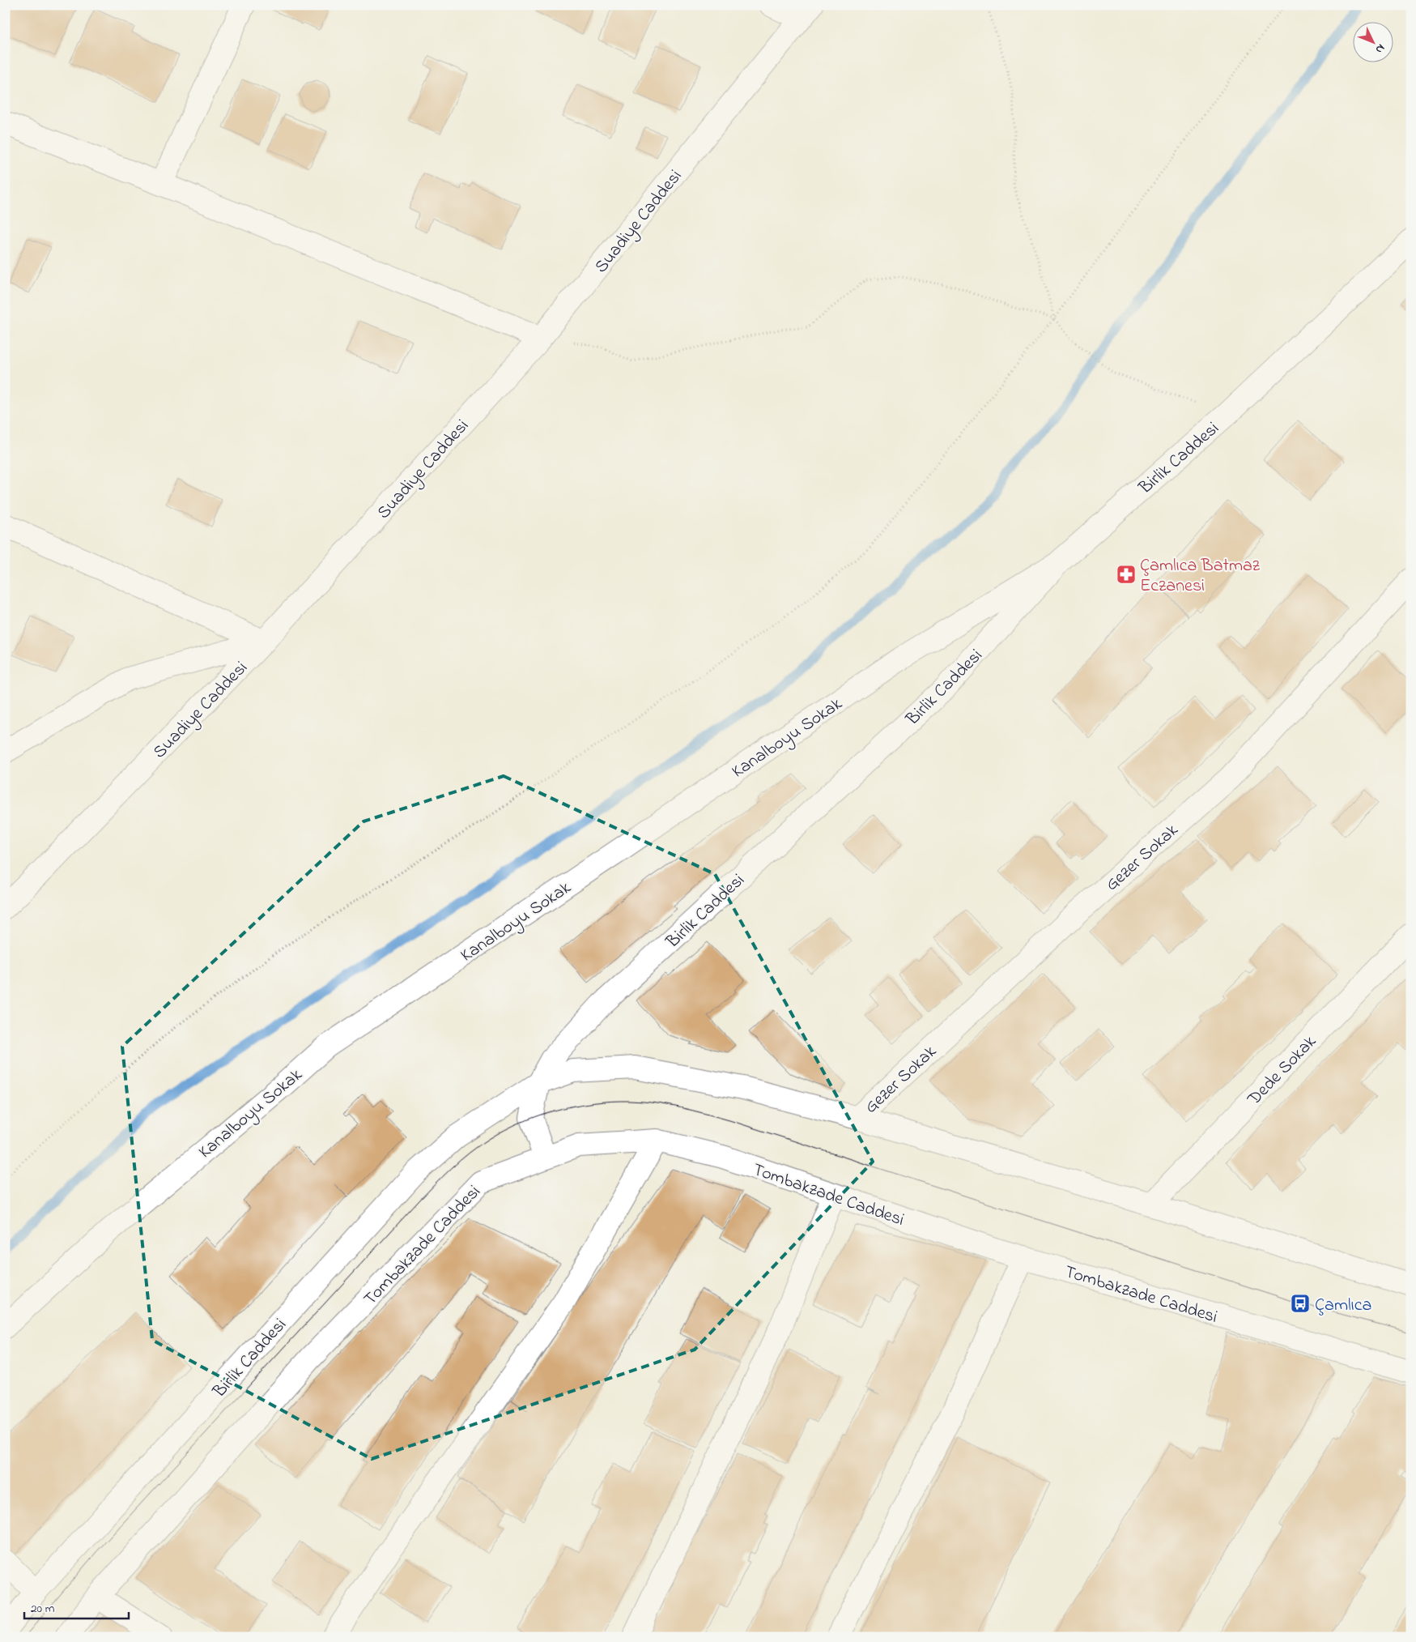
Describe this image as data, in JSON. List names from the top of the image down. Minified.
{"streets":{"street":["Suadiye Caddesi","Birlik Caddesi","Kanalboyu Sokak","Gezer Sokak","Dede Sokak","Tombakzade Caddesi"]},"crossings":[["Birlik Caddesi","Kanalboyu Sokak"],["Birlik Caddesi","Tombakzade Caddesi"]],"places":{"pharmacy":["Çamlıca Batmaz Eczanesi"],"bus stop":["Çamlıca"]},"scale_bar":"20 m","north":"bottom right"}
